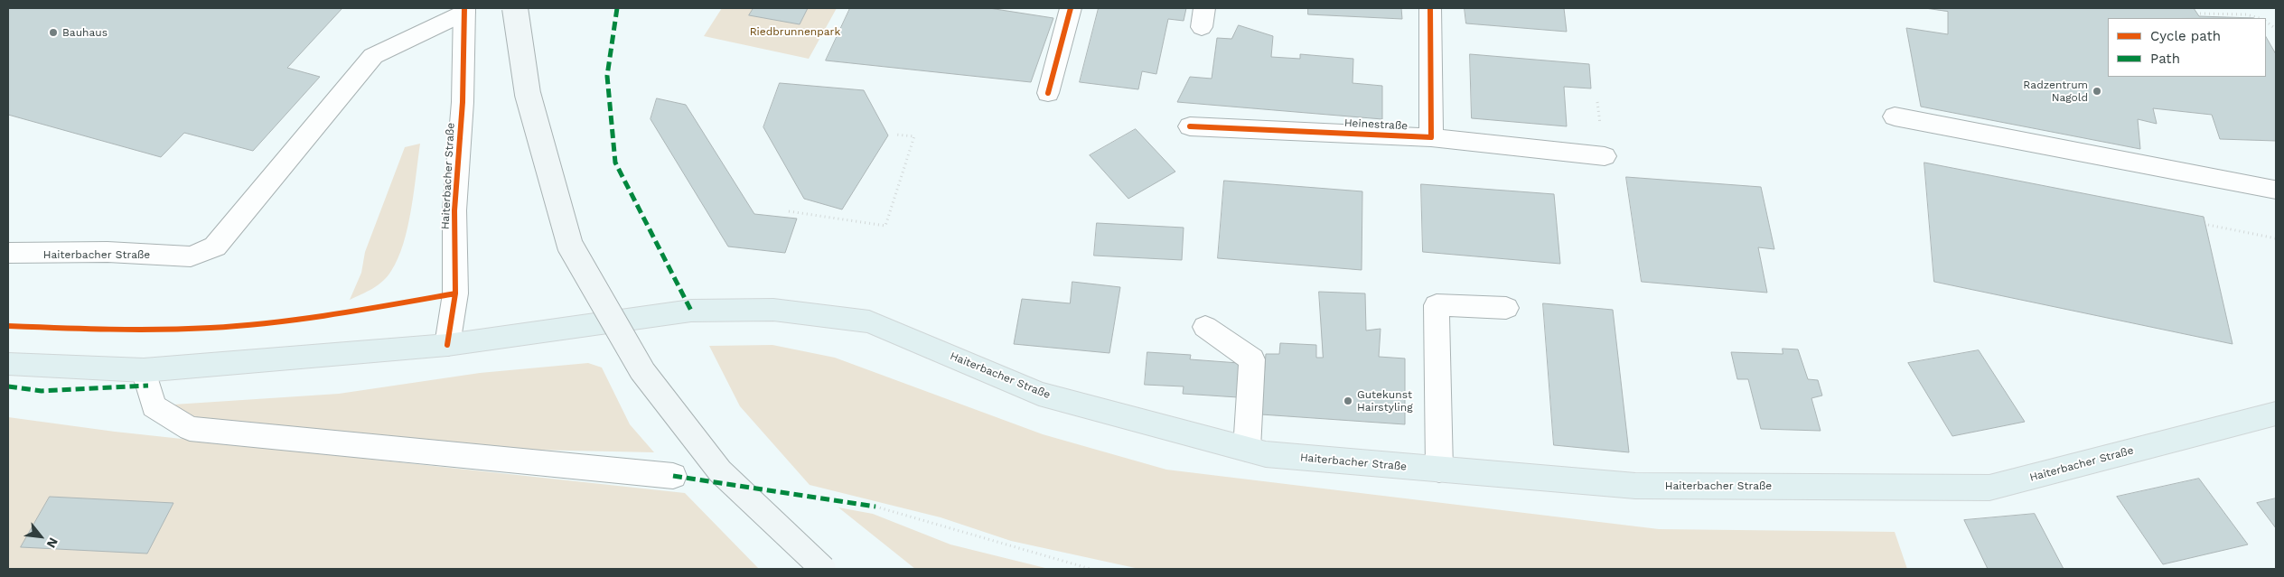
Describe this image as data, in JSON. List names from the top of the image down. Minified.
{"streets":{"main road":["Haiterbacher Straße"],"street":["Heinestraße"]},"parks":["Riedbrunnenpark"],"places":["Bauhaus","Radzentrum Nagold","Gutekunst Hairstyling"],"legend":["Cycle path","Path"],"north":"bottom right"}
